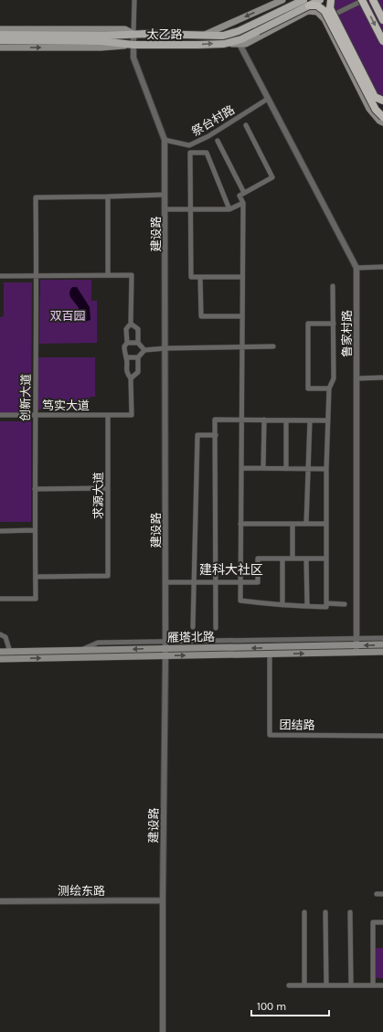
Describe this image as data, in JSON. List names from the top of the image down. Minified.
{"streets":{"main road":["太乙路","雁塔北路"],"street":["祭台村路","建设路","鲁家村路","创新大道","笃实大道","求源大道","团结路","测绘东路"]},"crossings":[["太乙路","建设路"],["祭台村路","建设路"],["祭台村路","鲁家村路"],["建设路","雁塔北路"],["建设路","测绘东路"],["鲁家村路","雁塔北路"],["创新大道","笃实大道"],["创新大道","求源大道"],["笃实大道","求源大道"],["雁塔北路","团结路"]],"districts":["建科大社区"],"parks":["双百园"],"scale_bar":"100 m"}
